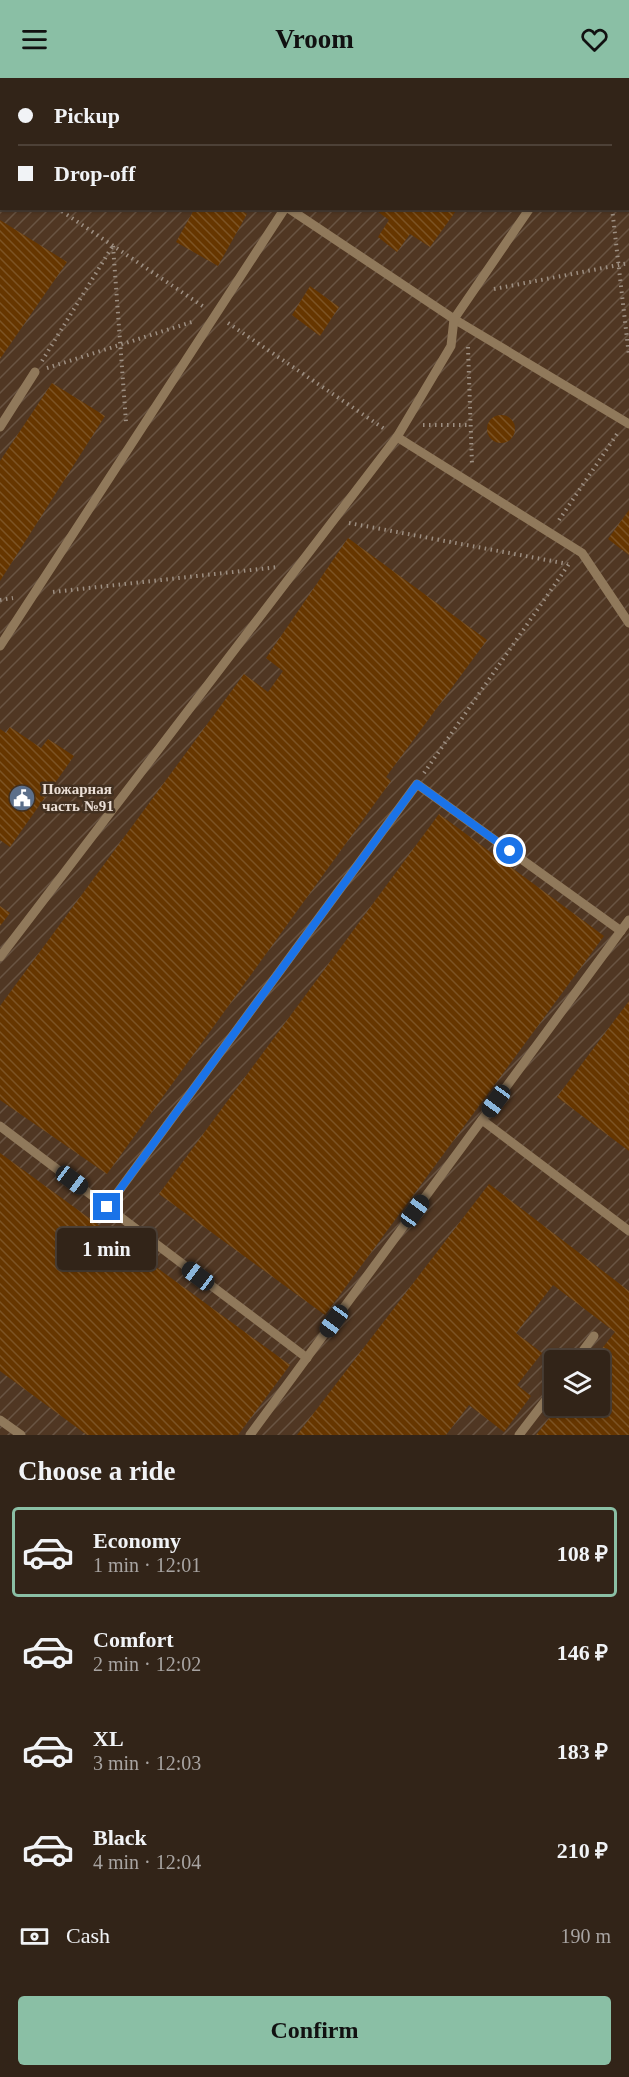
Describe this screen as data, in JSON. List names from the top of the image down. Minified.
{"places":{"public building":["Пожарная часть №91"]},"page":{"header":"Vroom","banner":["Pickup","Drop-off"],"bubble":"1 min","heading":"Choose a ride","list":[{"name":"Economy","note":"1 min · 12:01","value":"108 ₽"},{"name":"Comfort","note":"2 min · 12:02","value":"146 ₽"},{"name":"XL","note":"3 min · 12:03","value":"183 ₽"},{"name":"Black","note":"4 min · 12:04","value":"210 ₽"}],"pay":["Cash","190 m"],"buttons":"Confirm"}}
